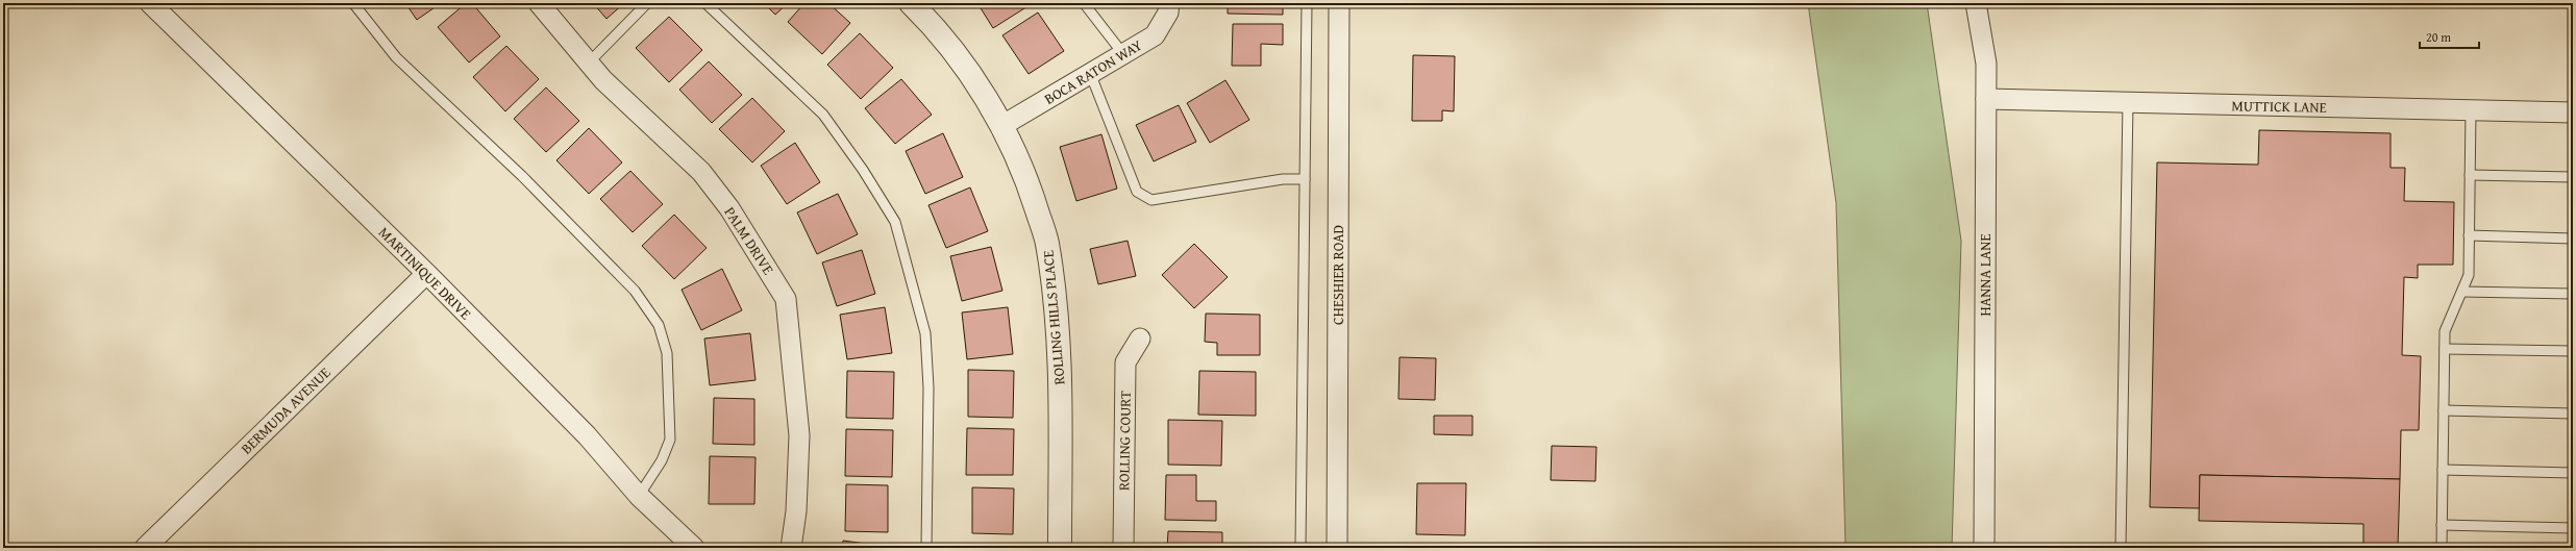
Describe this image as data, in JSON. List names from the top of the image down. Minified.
{"streets":{"street":["BOCA RATON WAY","MUTTICK LANE","PALM DRIVE","MARTINIQUE DRIVE","CHESHIER ROAD","HANNA LANE","ROLLING HILLS PLACE","BERMUDA AVENUE","ROLLING COURT"]},"crossings":[["BOCA RATON WAY","ROLLING HILLS PLACE"],["MUTTICK LANE","HANNA LANE"],["MARTINIQUE DRIVE","BERMUDA AVENUE"]],"scale_bar":"20 m"}
